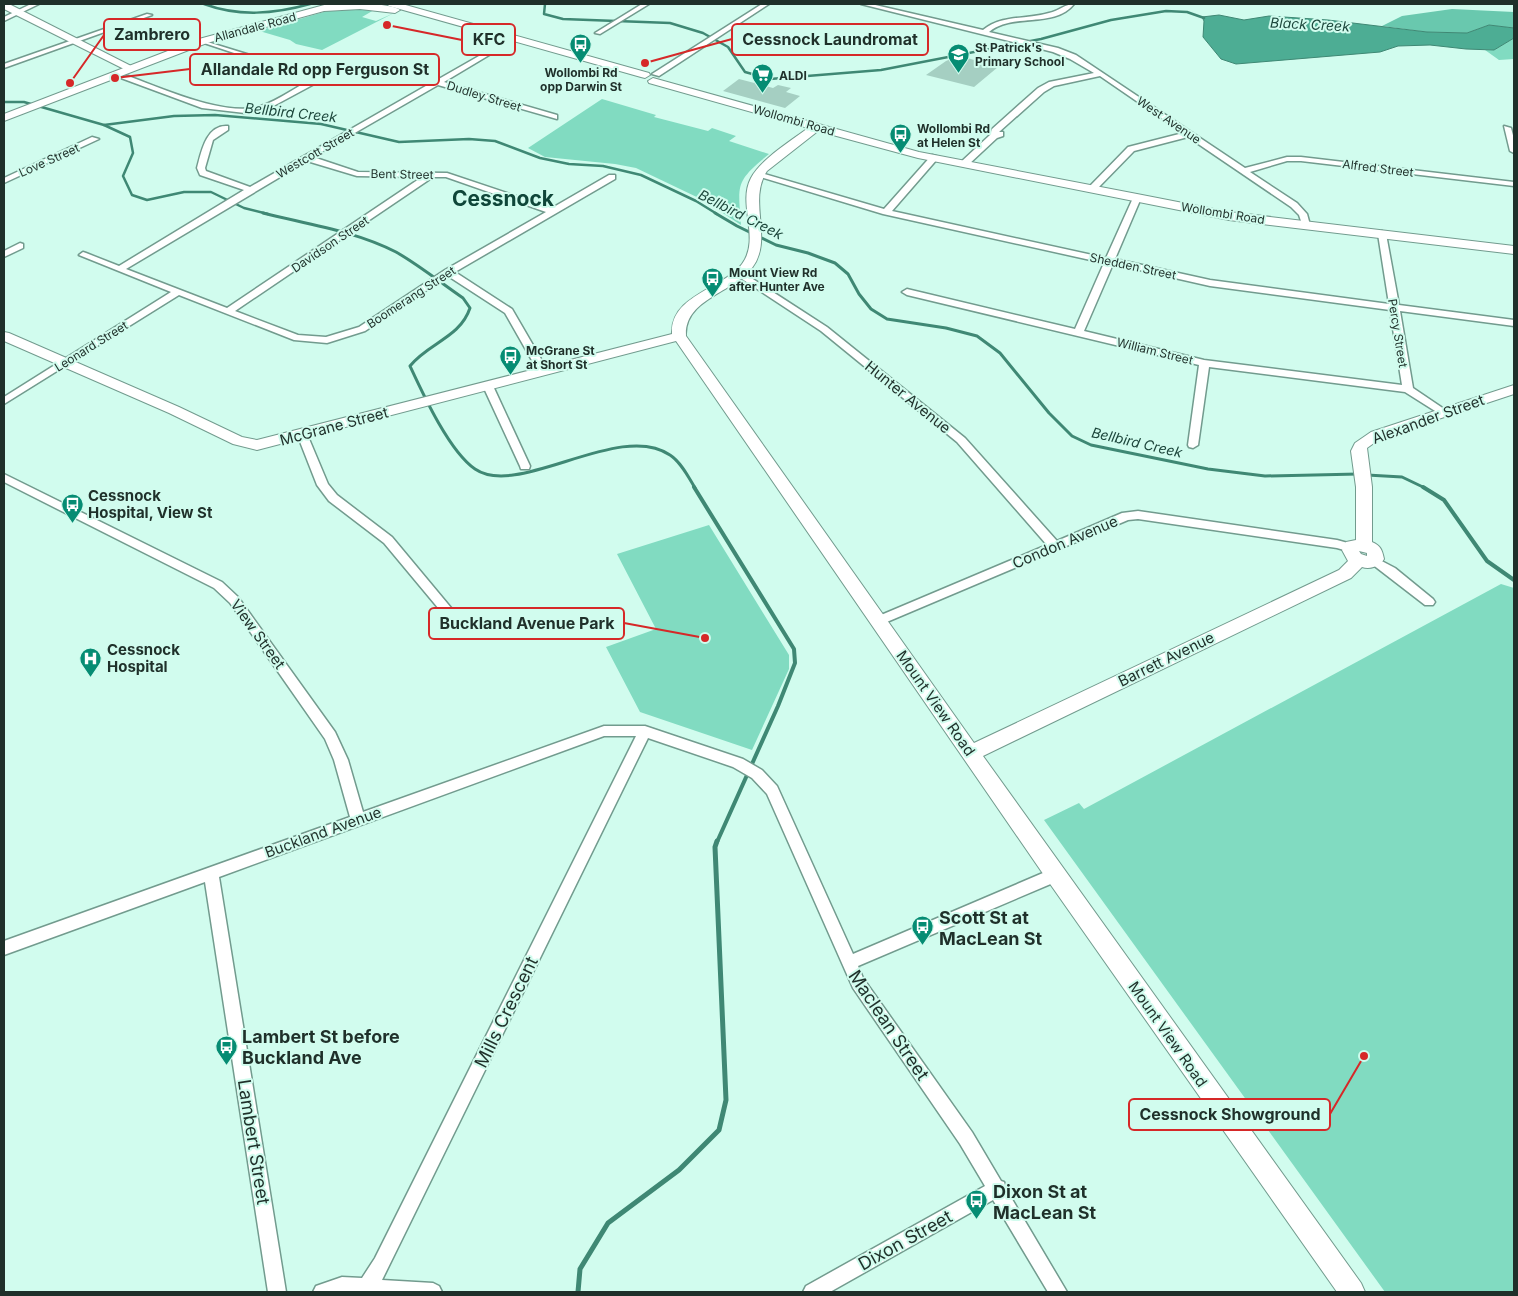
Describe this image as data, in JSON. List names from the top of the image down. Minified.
{"streets":{"main road":["Allandale Road","Wollombi Road","Alexander Street","McGrane Street","Barrett Avenue","Mount View Road"],"street":["Dudley Street","West Avenue","Westcott Street","Love Street","Alfred Street","Bent Street","Davidson Street","Shedden Street","Boomerang Street","Percy Street","Leonard Street","William Street","Hunter Avenue","Condon Avenue","View Street","Buckland Avenue","Mills Crescent","Maclean Street","Lambert Street","Dixon Street"]},"crossings":[["Dudley Street","Westcott Street"],["Wollombi Road","West Avenue"],["Wollombi Road","Westcott Street"],["Wollombi Road","Percy Street"],["West Avenue","Alfred Street"],["Westcott Street","Bent Street"],["Westcott Street","Boomerang Street"],["Bent Street","Davidson Street"],["Bent Street","Boomerang Street"],["Davidson Street","Boomerang Street"],["Shedden Street","Percy Street"],["Boomerang Street","Leonard Street"],["Percy Street","William Street"],["Percy Street","Alexander Street"],["Leonard Street","McGrane Street"],["Hunter Avenue","Condon Avenue"],["Alexander Street","Condon Avenue"],["Alexander Street","Barrett Avenue"],["McGrane Street","Mount View Road"],["Condon Avenue","Barrett Avenue"],["Condon Avenue","Mount View Road"],["View Street","Buckland Avenue"],["Barrett Avenue","Mount View Road"],["Buckland Avenue","Mills Crescent"],["Buckland Avenue","Maclean Street"],["Buckland Avenue","Lambert Street"],["Mills Crescent","Maclean Street"],["Maclean Street","Dixon Street"]],"districts":["Cessnock"],"water":["Black Creek","Bellbird Creek"],"places":{"other":["KFC","Cessnock Laundromat","Allandale Rd opp Ferguson St","Zambrero","Buckland Avenue Park","Cessnock Showground"],"bus stop":["Wollombi Rd opp Darwin St","Wollombi Rd at Helen St","Mount View Rd after Hunter Ave","McGrane St at Short St","Cessnock Hospital, View St","Scott St at MacLean St","Lambert St before Buckland Ave","Dixon St at MacLean St"],"school or university":["St Patrick's Primary School"],"supermarket":["ALDI"],"hospital":["Cessnock Hospital"]}}
